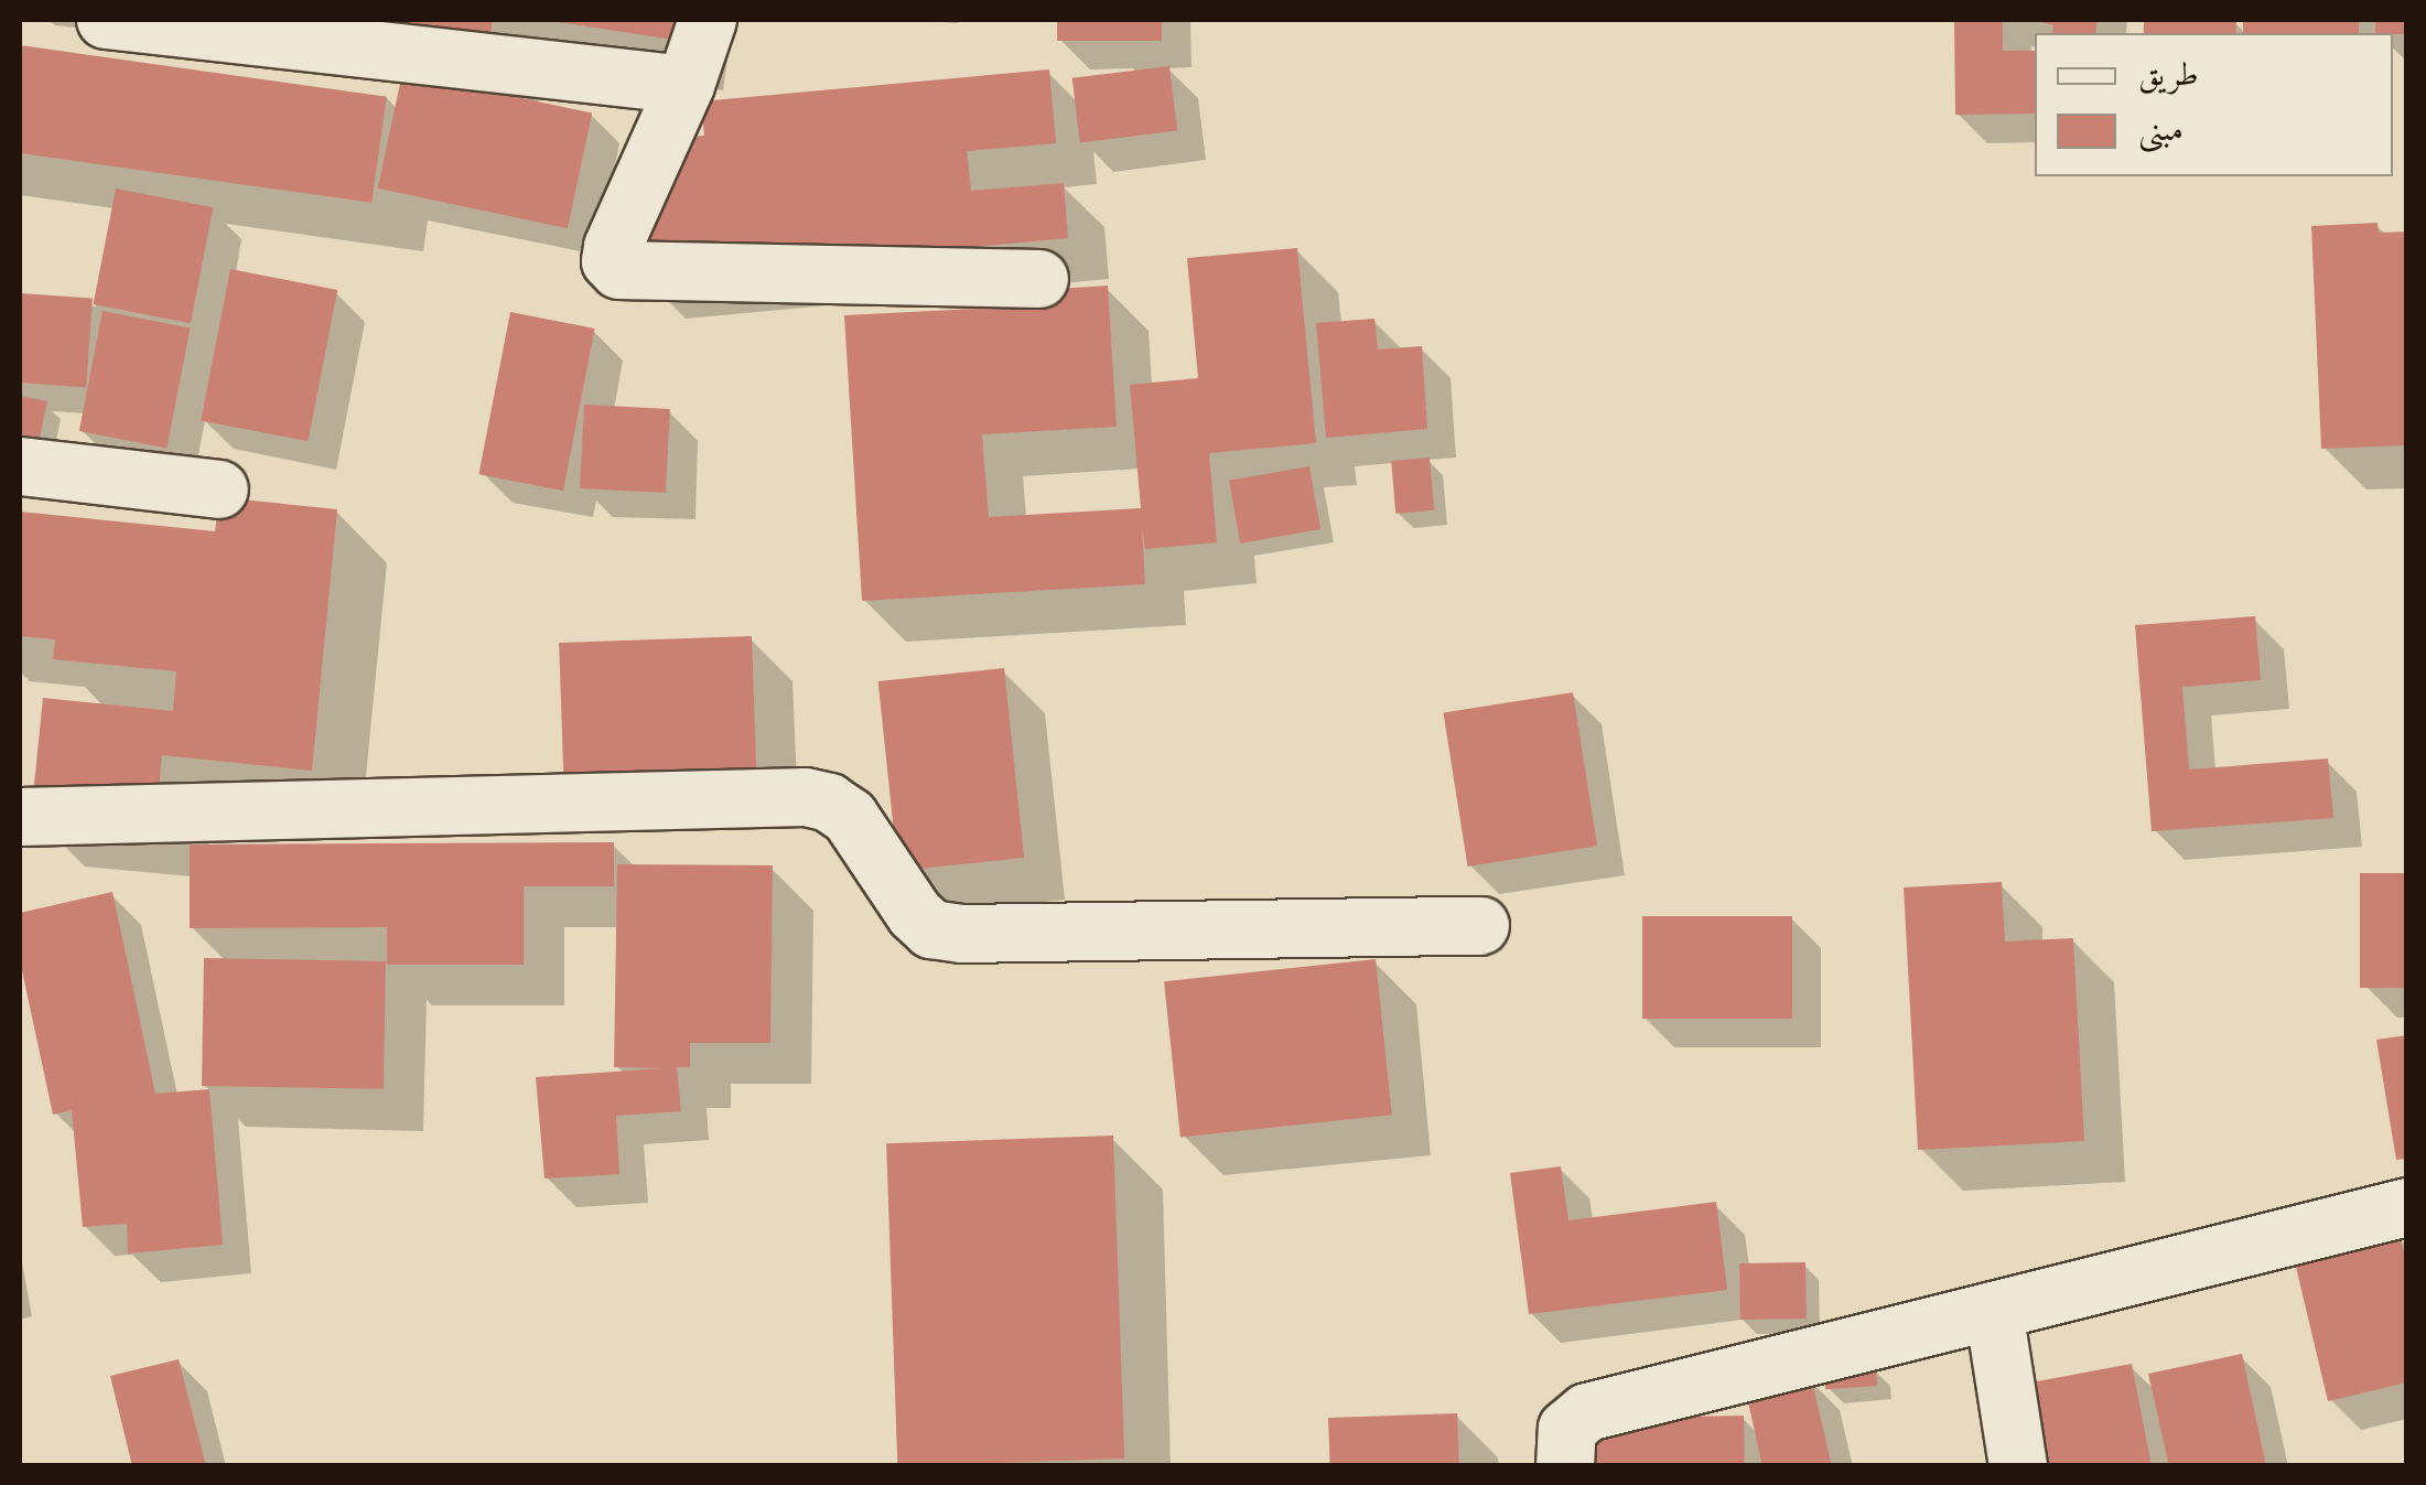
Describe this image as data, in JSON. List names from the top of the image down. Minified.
{"legend":["طريق","مبنى"]}
